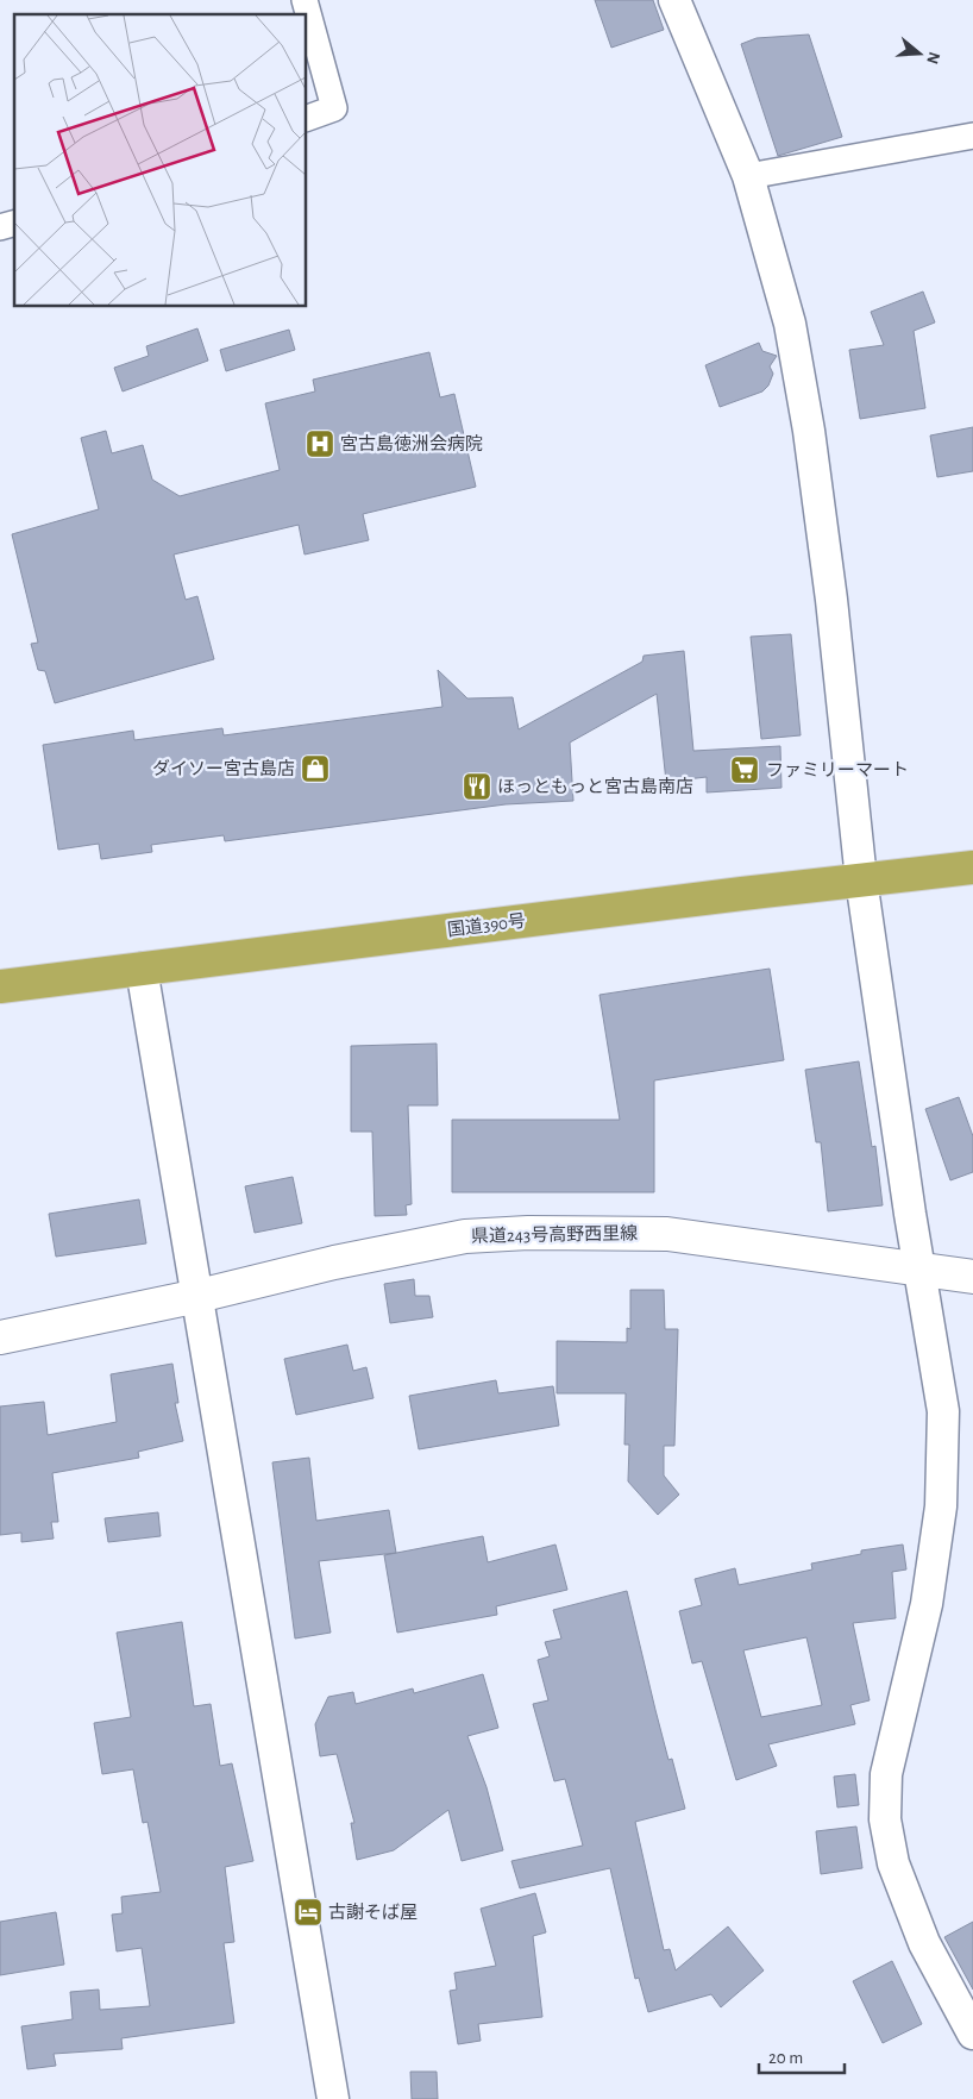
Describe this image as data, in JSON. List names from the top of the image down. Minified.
{"streets":{"highway":["国道390号"],"main road":["県道243号高野西里線"]},"places":{"hospital":["宮古島徳洲会病院"],"shop":["ダイソー宮古島店"],"supermarket":["ファミリーマート"],"restaurant":["ほっともっと宮古島南店"],"hotel":["古謝そば屋"]},"scale_bar":"20 m","north":"right"}
